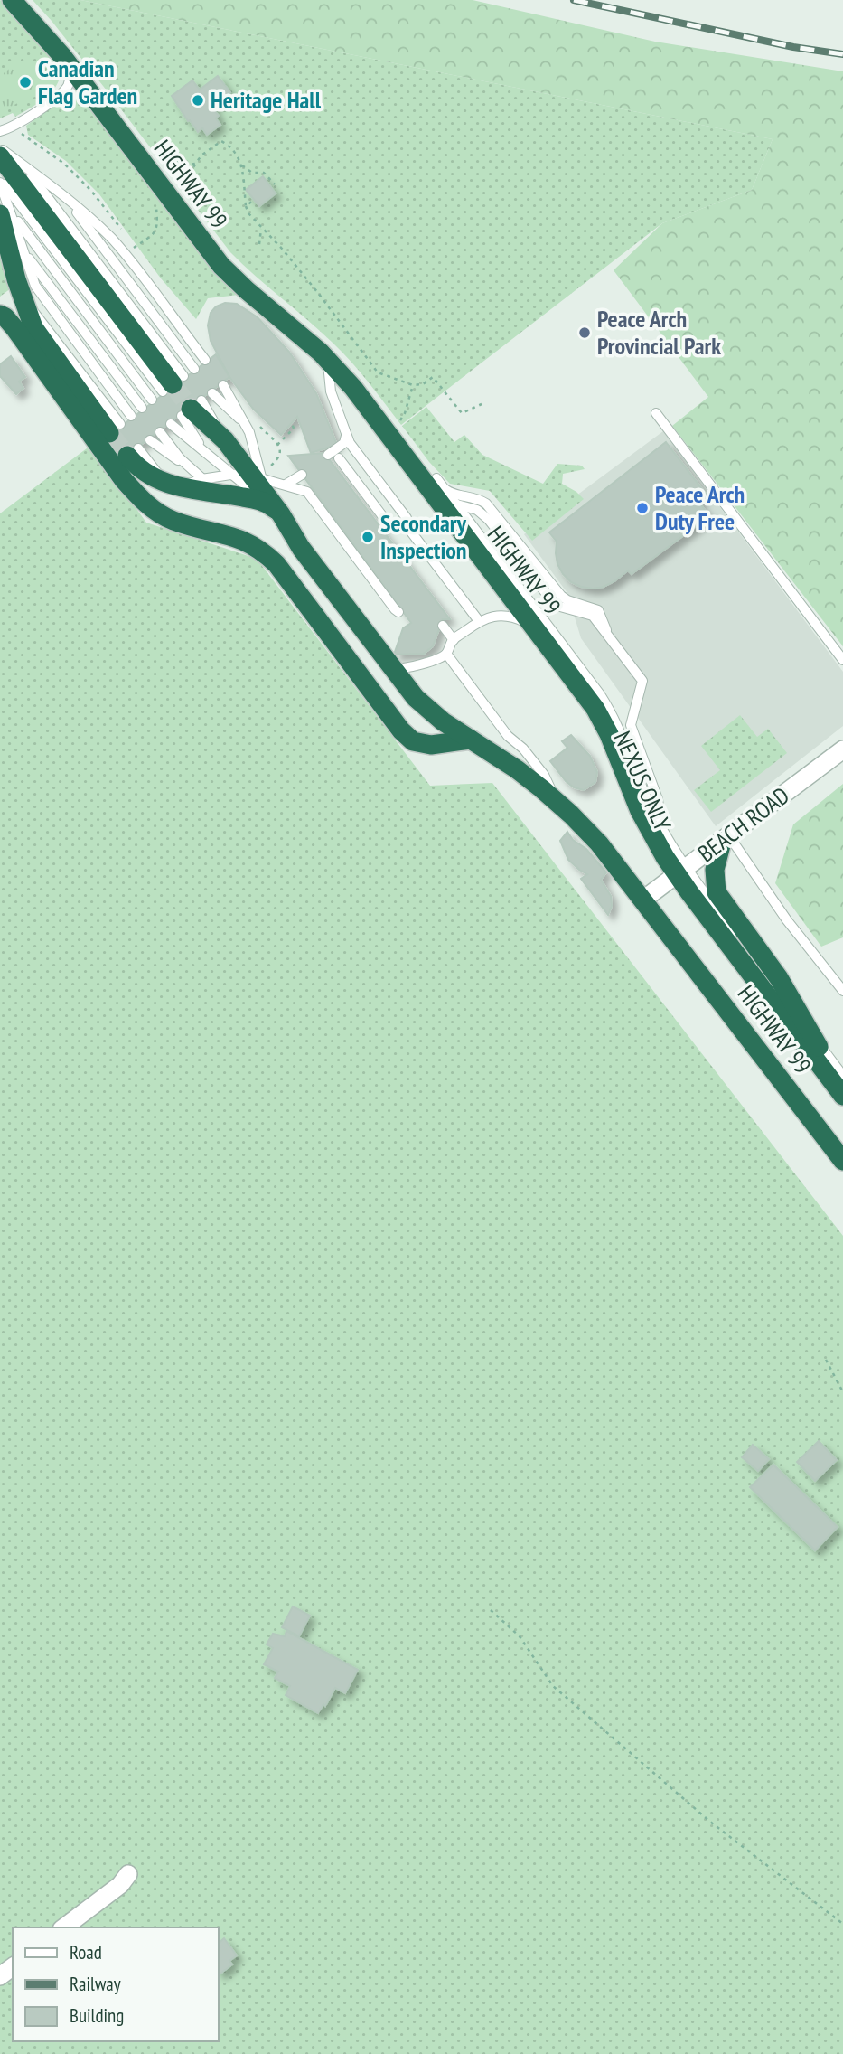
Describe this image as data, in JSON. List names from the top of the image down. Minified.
{"streets":{"highway":["HIGHWAY 99"],"street":["BEACH ROAD"],"lane":["NEXUS ONLY"]},"crossings":[["HIGHWAY 99","NEXUS ONLY"],["HIGHWAY 99","BEACH ROAD"],["NEXUS ONLY","BEACH ROAD"]],"places":["Canadian Flag Garden","Heritage Hall","Peace Arch Provincial Park","Peace Arch Duty Free","Secondary Inspection"],"legend":["Road","Railway","Building"]}
